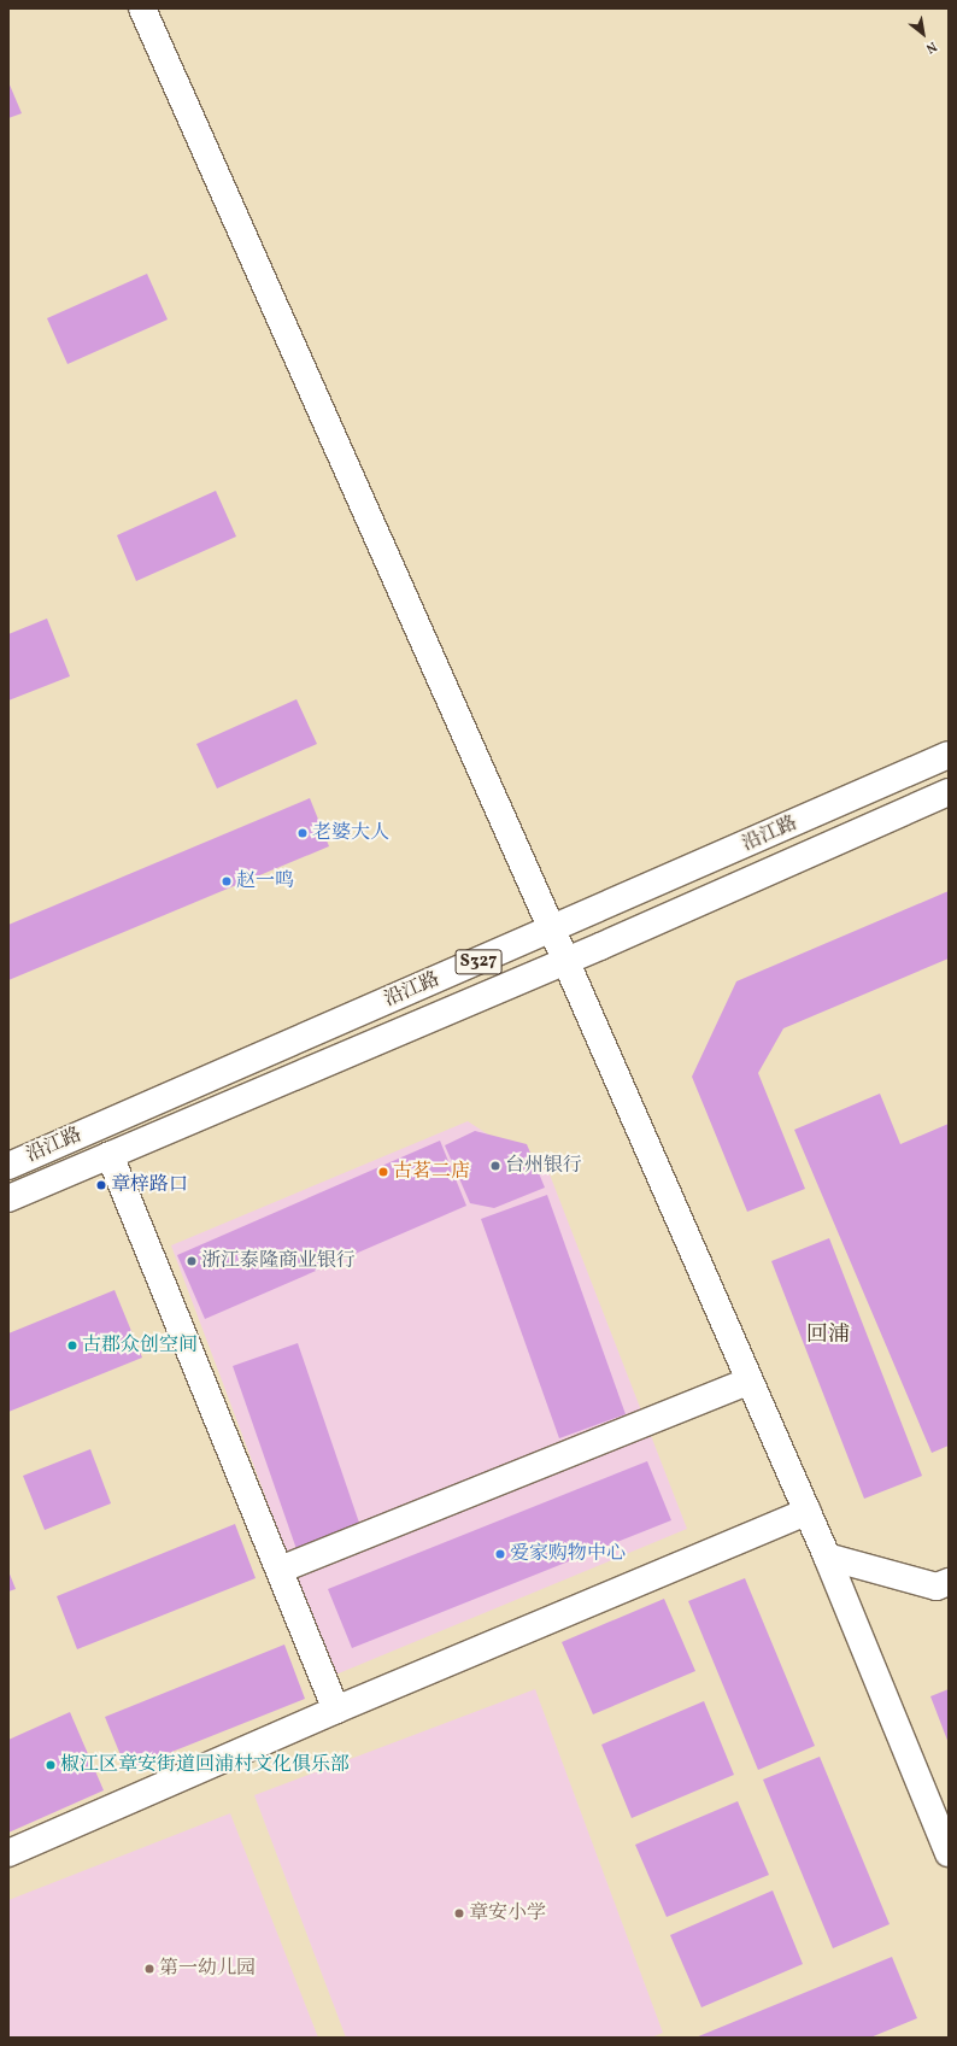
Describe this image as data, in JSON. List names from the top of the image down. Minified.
{"streets":{"street":["沿江路","S327"]},"districts":["回浦"],"places":["老婆大人","赵一鸣","台州银行","古茗二店","章梓路口","浙江泰隆商业银行","古郡众创空间","爱家购物中心","椒江区章安街道回浦村文化俱乐部","章安小学","第一幼儿园"],"north":"bottom right"}
